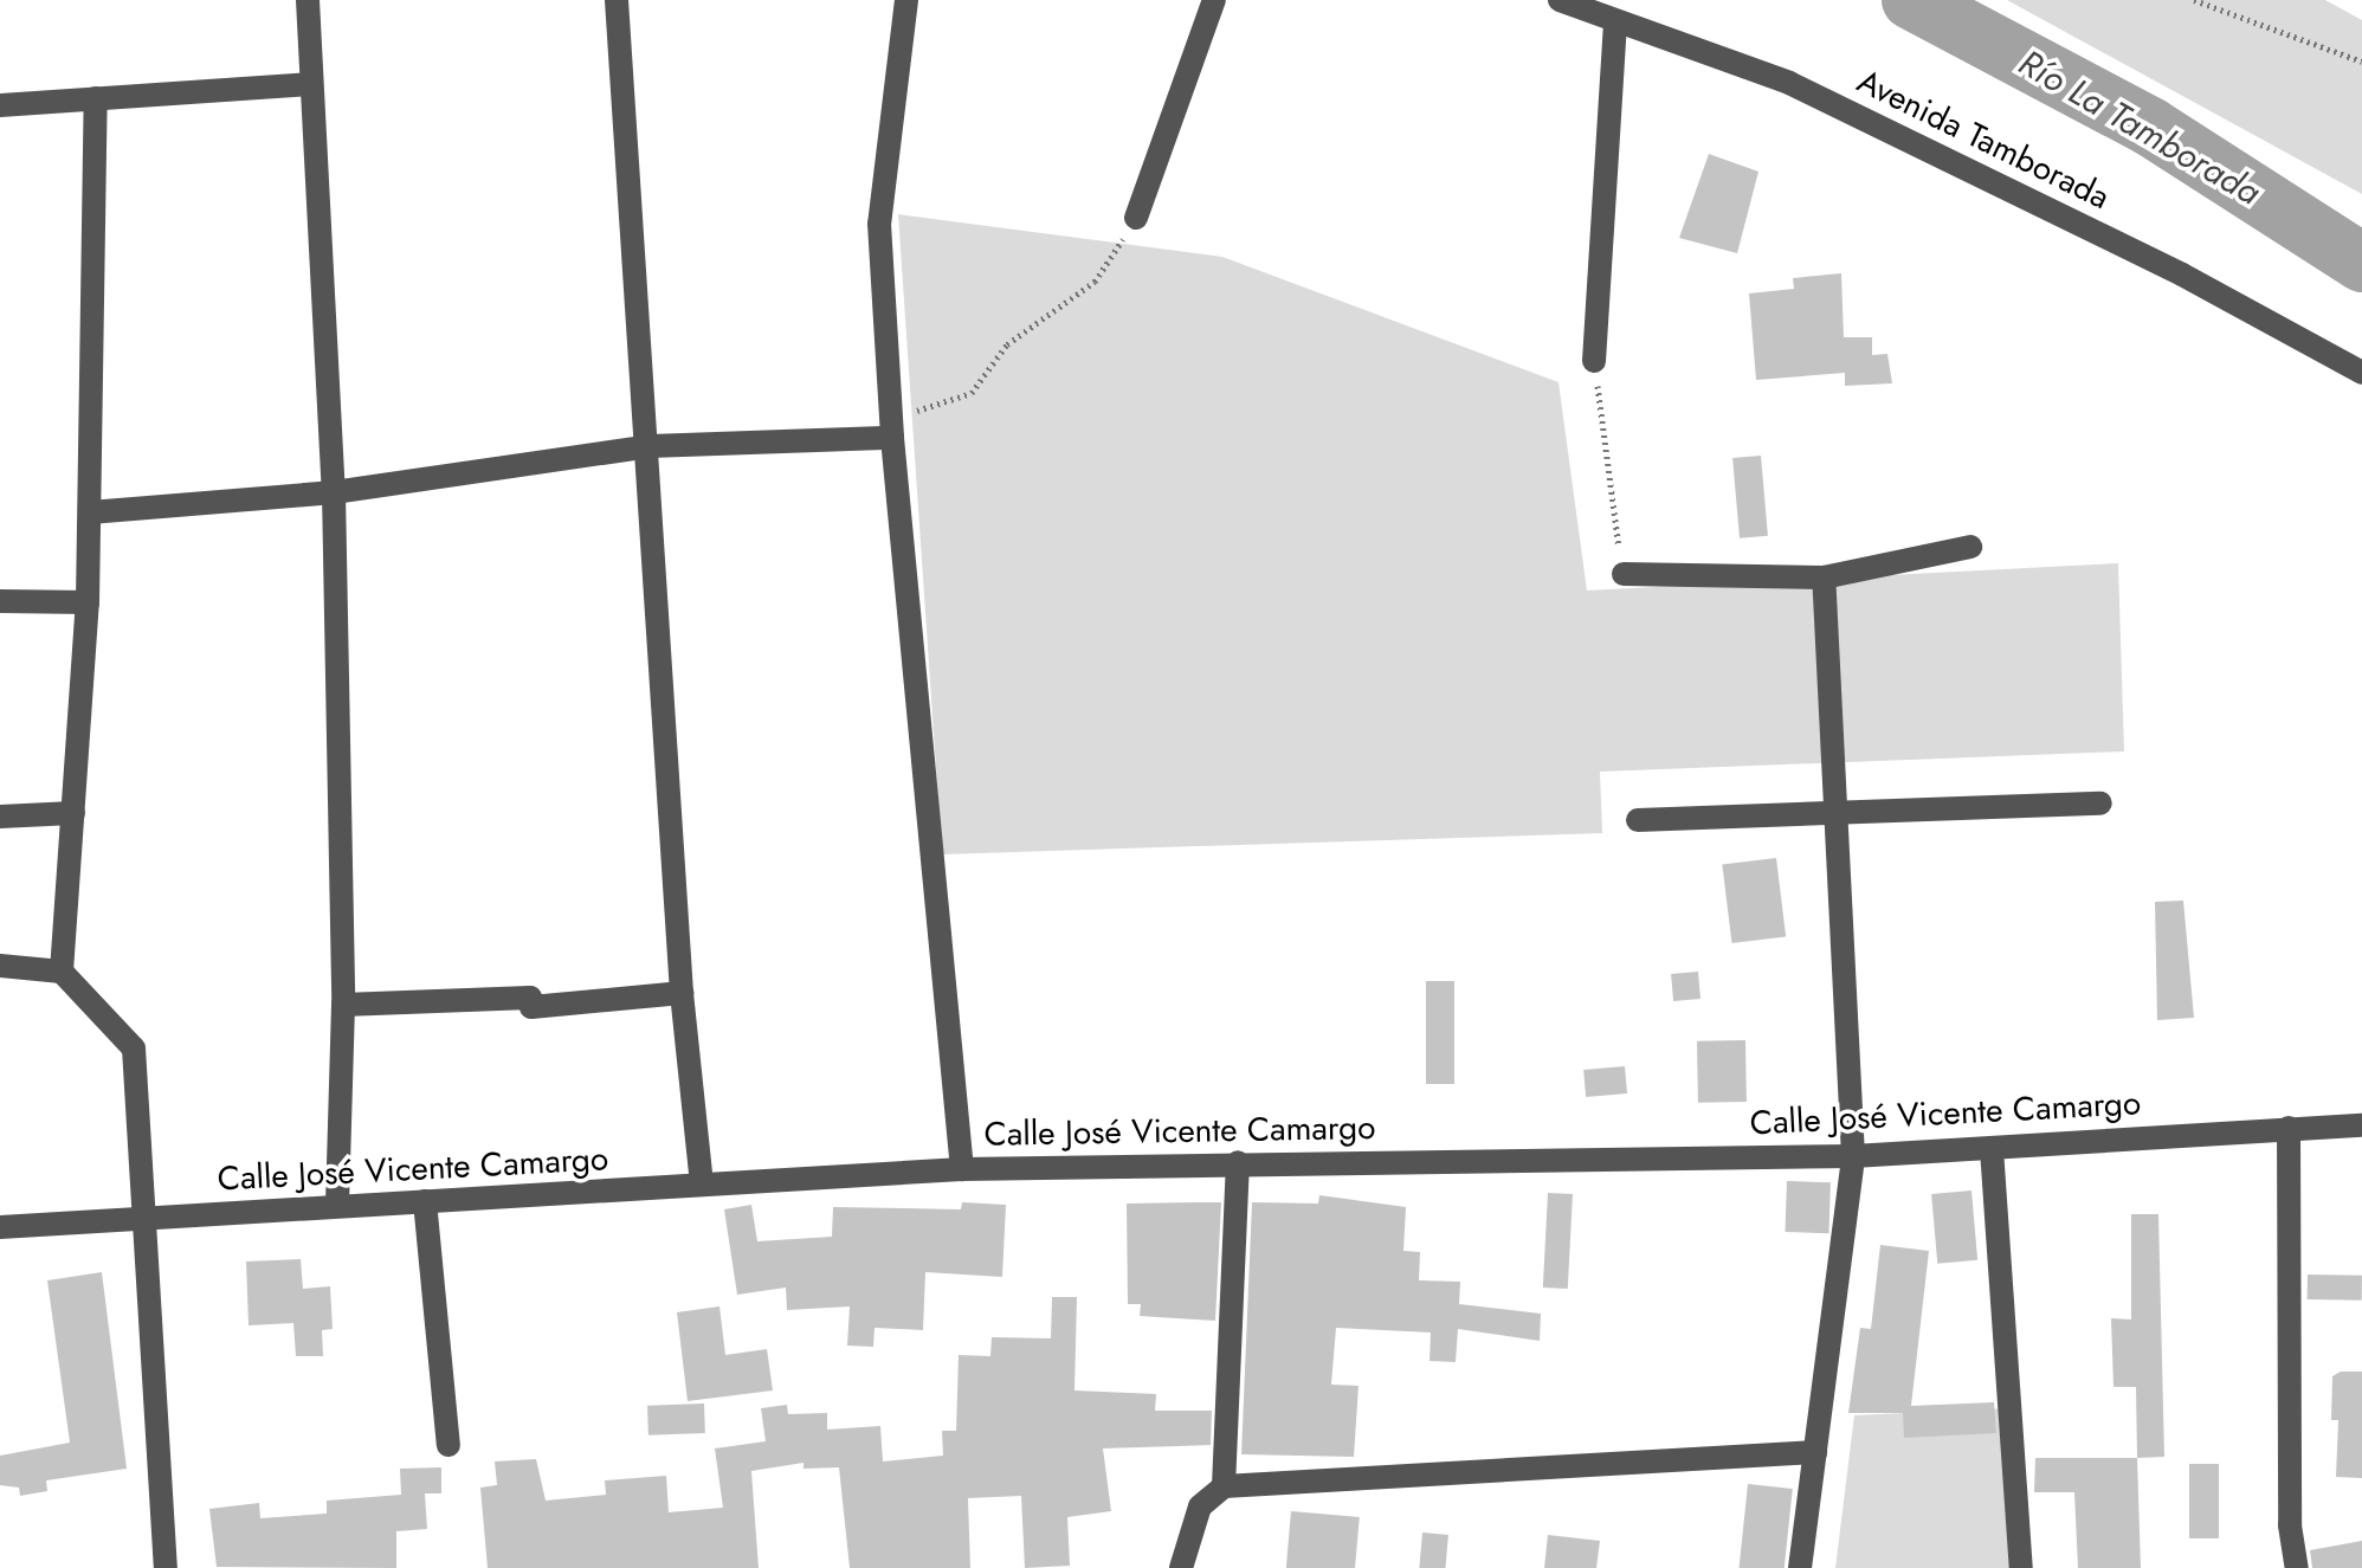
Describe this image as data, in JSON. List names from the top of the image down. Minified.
{"streets":{"street":["Avenida Tamborada","Calle José Vicente Camargo"]},"water":["Río La Tamborada"]}
